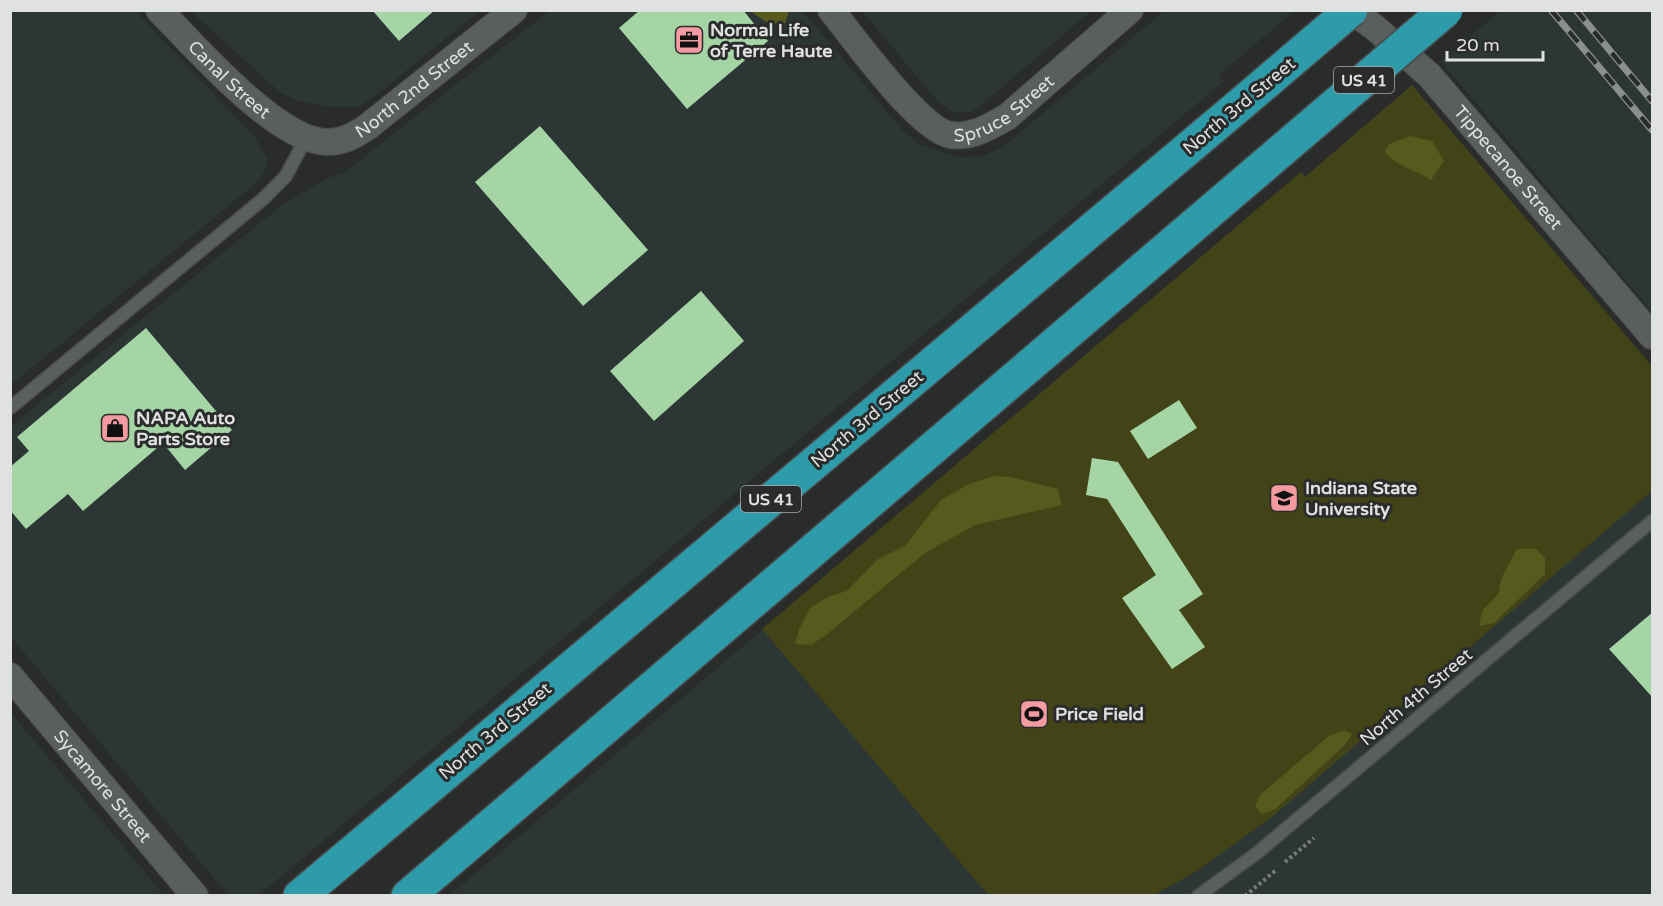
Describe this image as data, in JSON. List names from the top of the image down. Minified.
{"streets":{"highway":["US 41","North 3rd Street"],"street":["Canal Street","North 2nd Street","Spruce Street","Tippecanoe Street","Sycamore Street"],"lane":["North 4th Street"]},"crossings":[["Canal Street","North 2nd Street"],["North 3rd Street","Tippecanoe Street"]],"places":{"office":["Normal Life of Terre Haute"],"shop":["NAPA Auto Parts Store"],"school or university":["Indiana State University"],"sports":["Price Field"]},"scale_bar":"20 m"}
